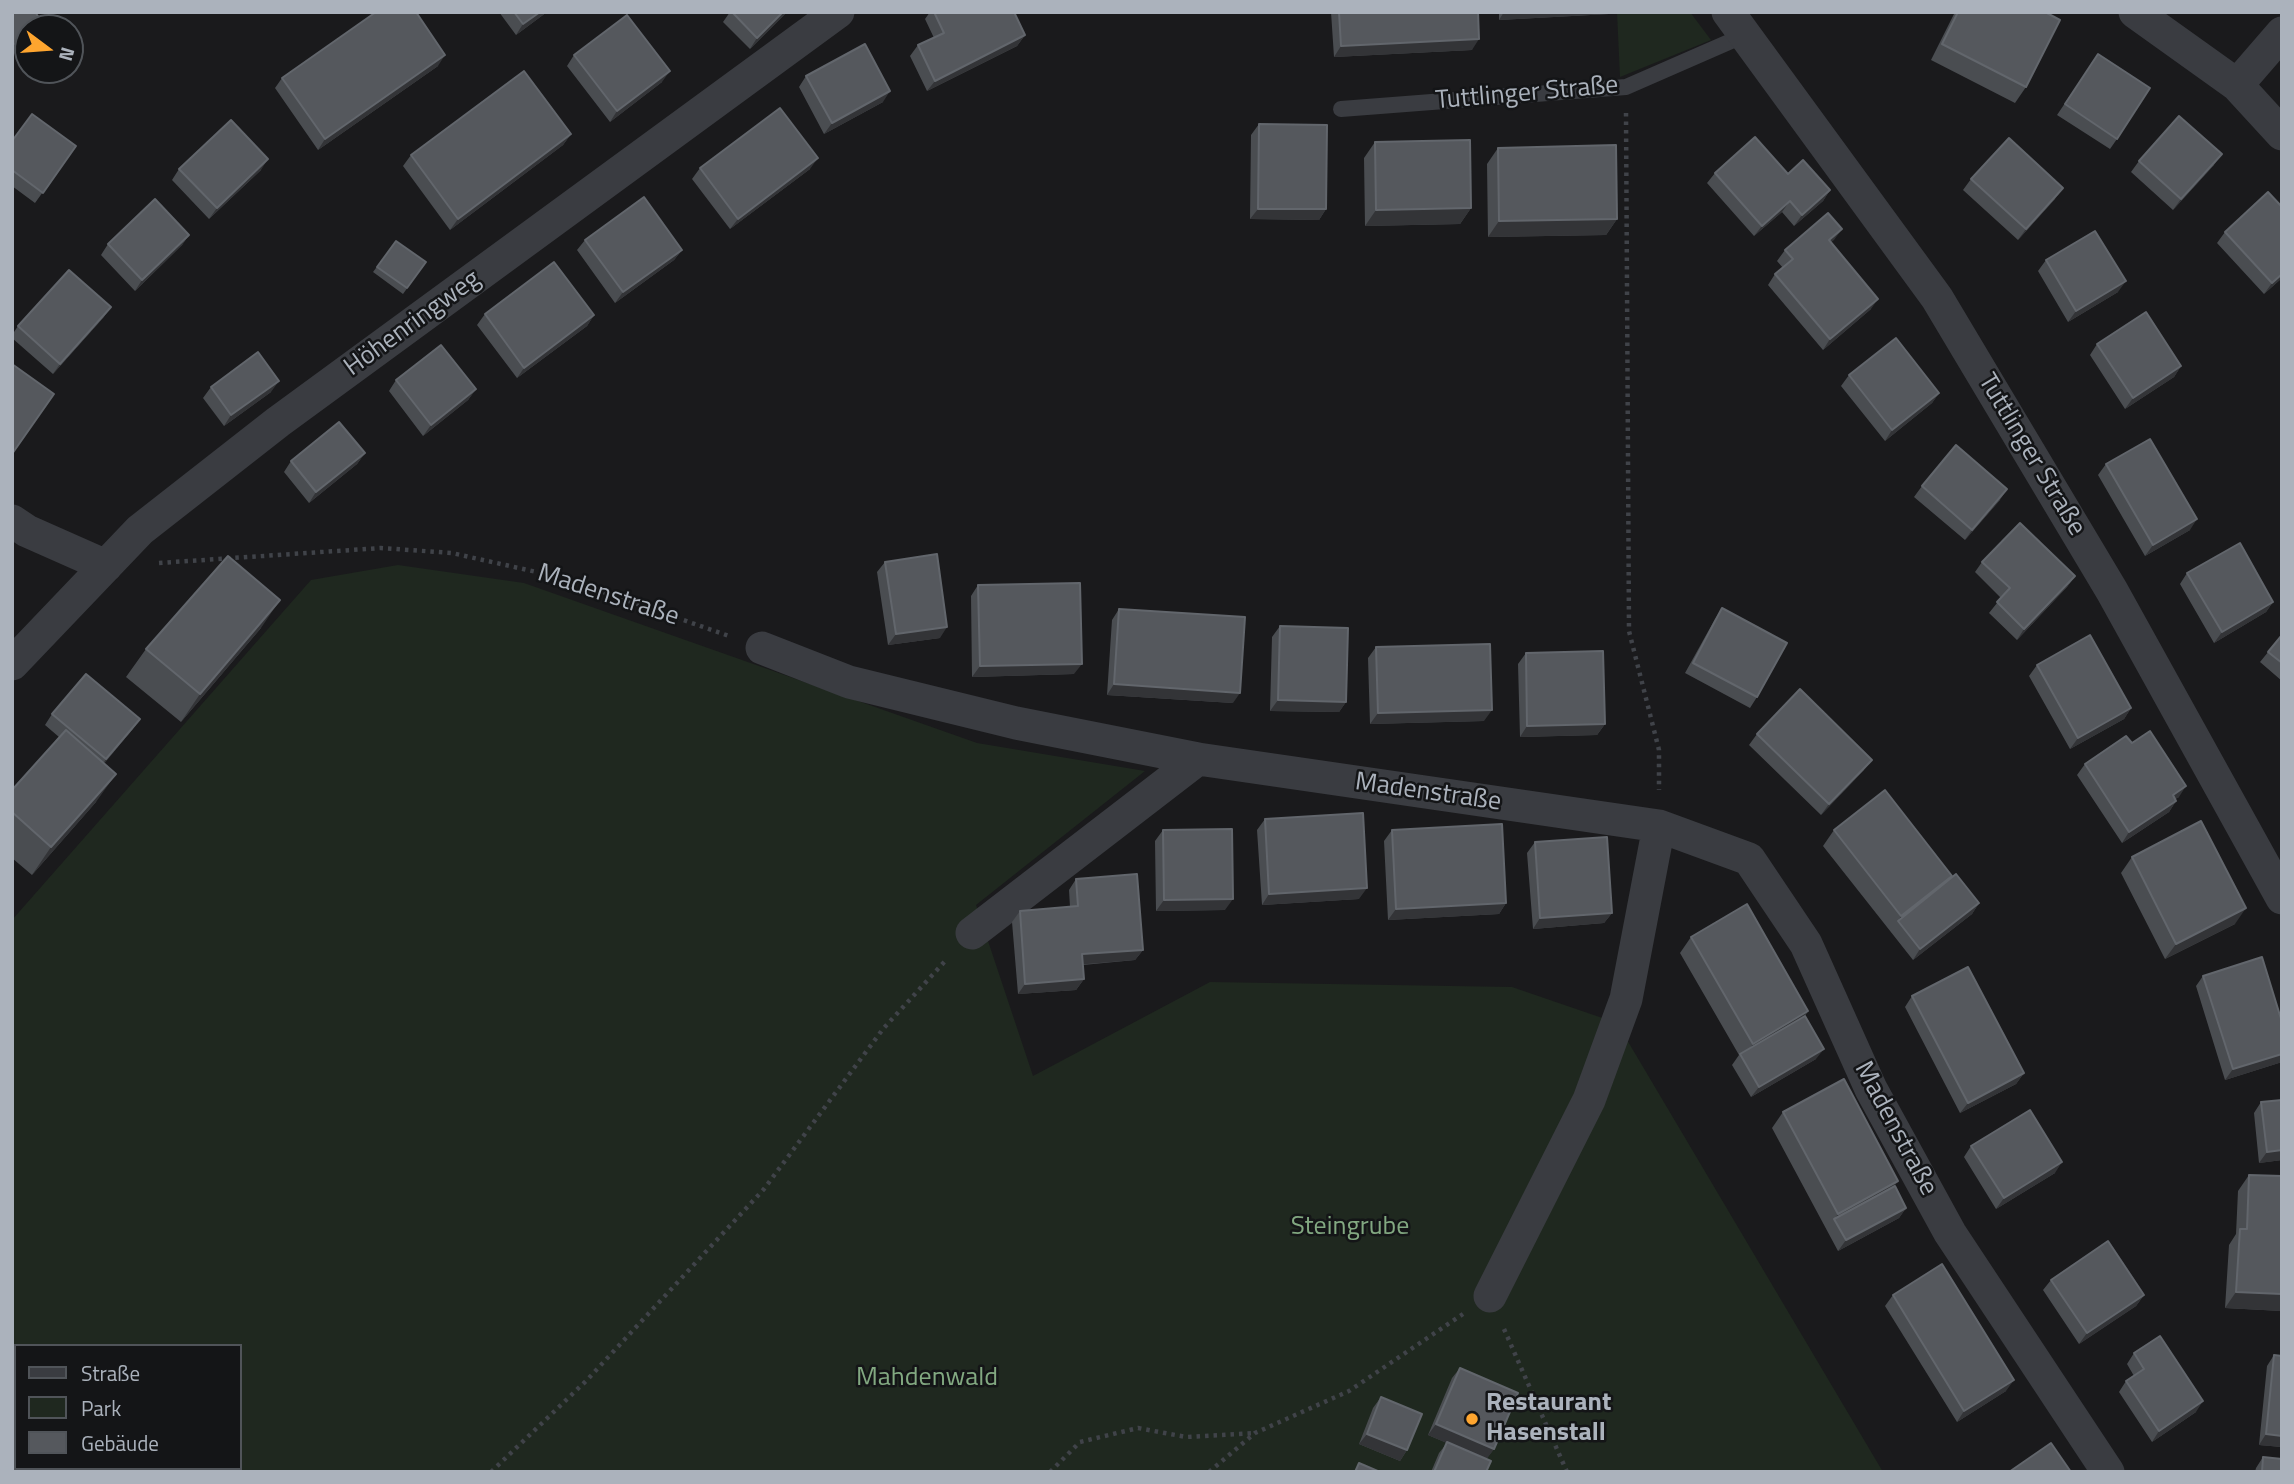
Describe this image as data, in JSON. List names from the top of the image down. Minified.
{"streets":{"street":["Tuttlinger Straße","Höhenringweg","Madenstraße"]},"crossings":[["Höhenringweg","Madenstraße"]],"parks":["Steingrube","Mahdenwald"],"places":["Restaurant Hasenstall"],"legend":["Straße","Park","Gebäude"],"north":"right"}
